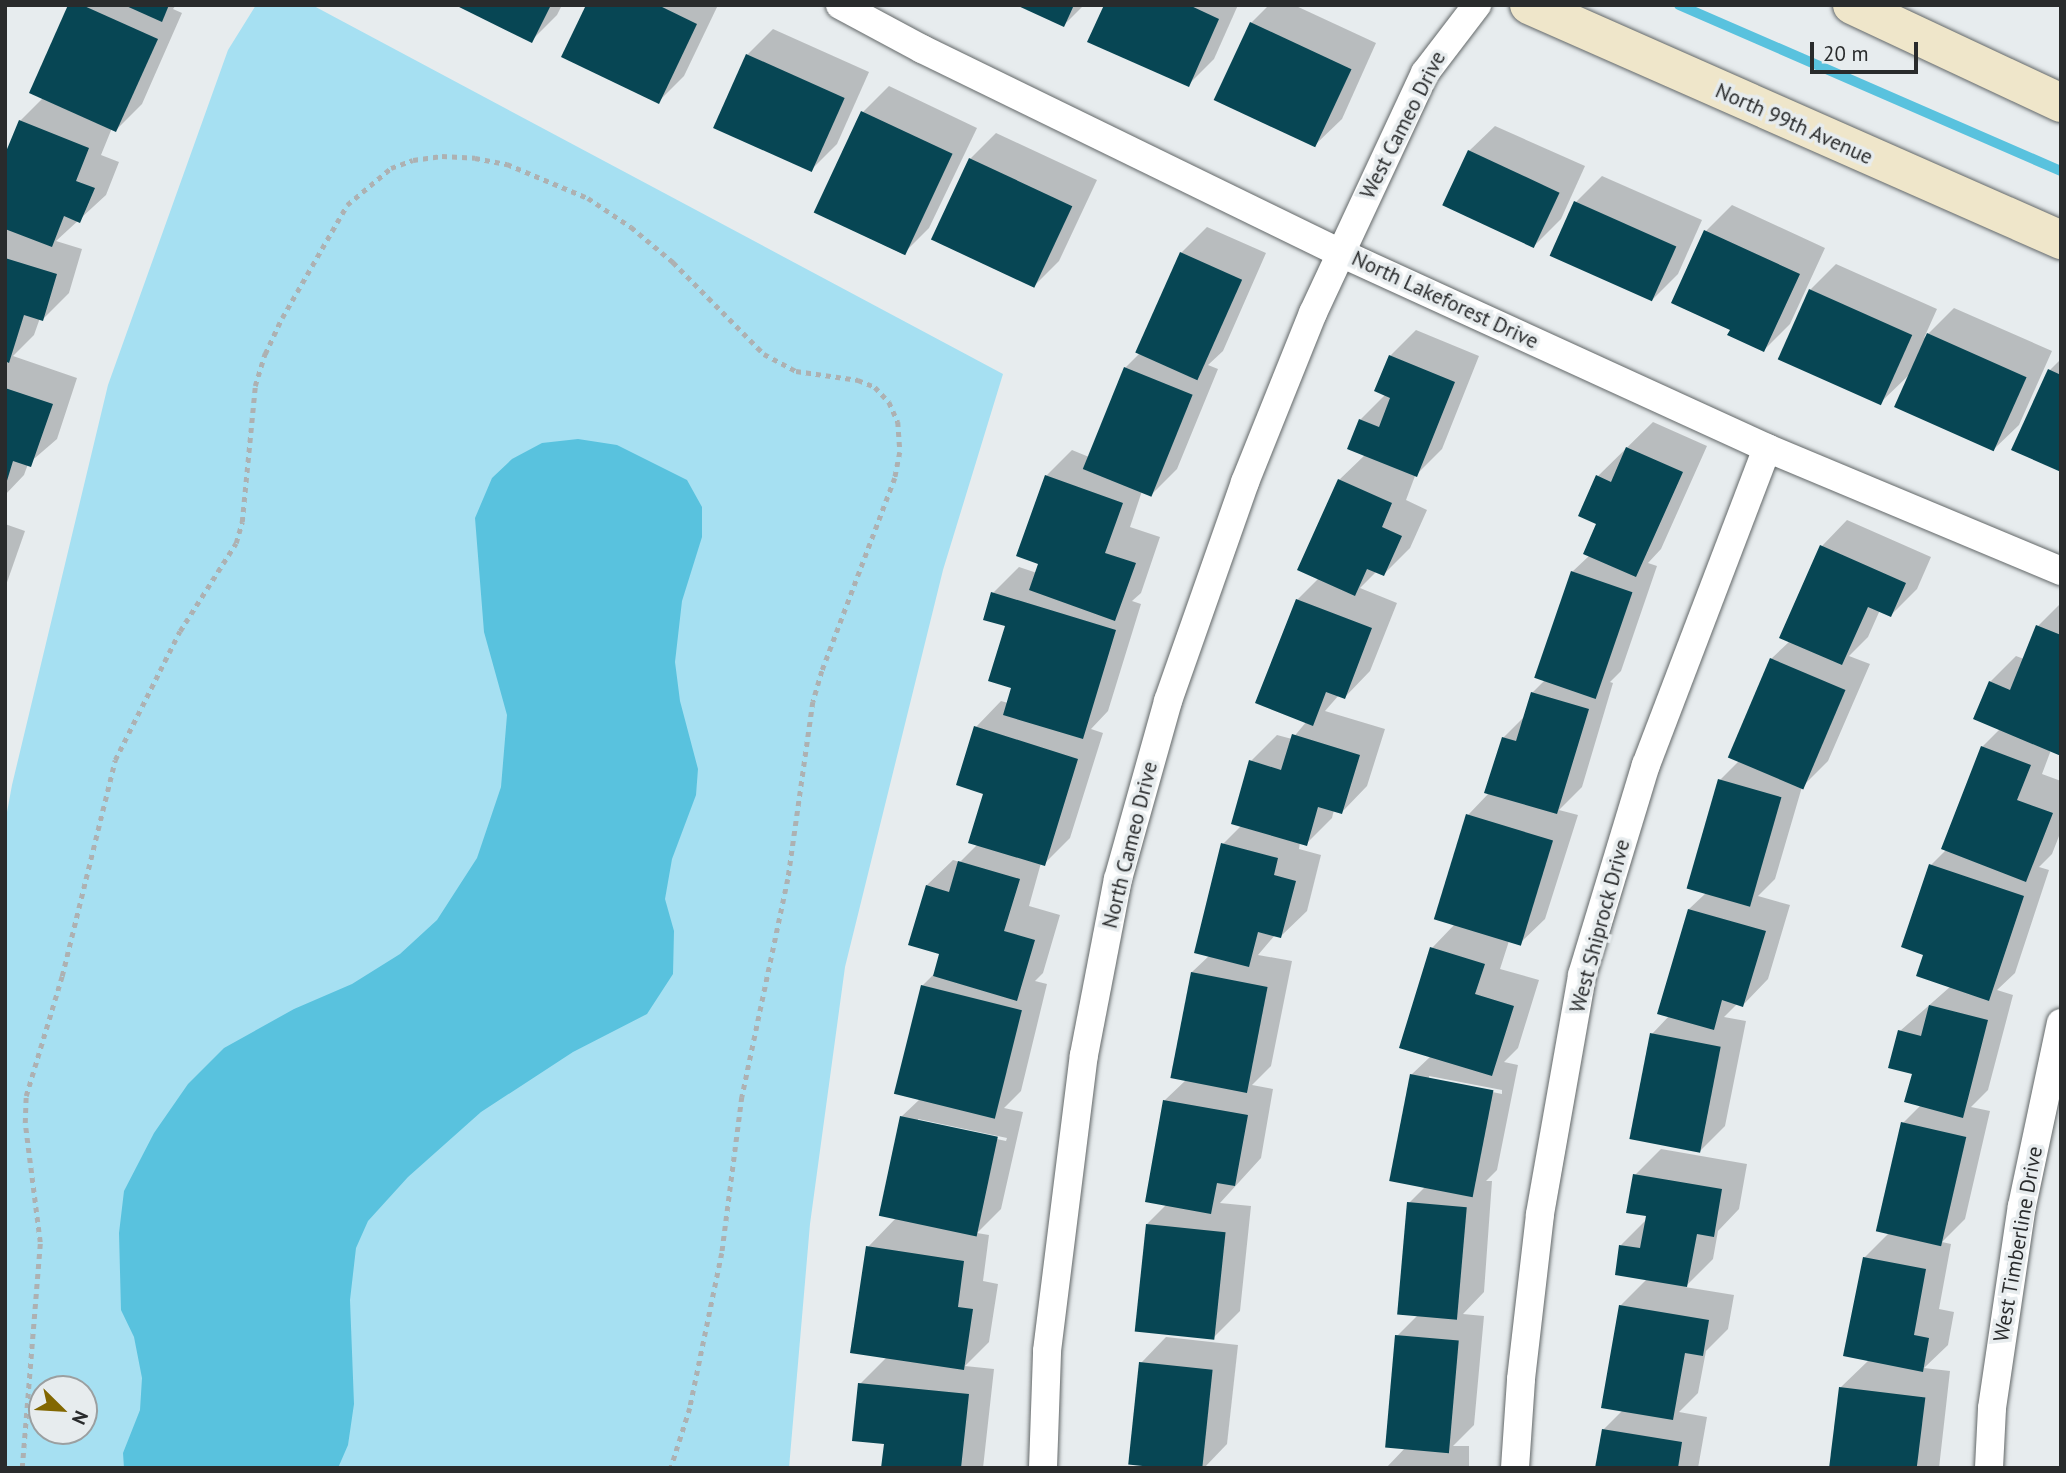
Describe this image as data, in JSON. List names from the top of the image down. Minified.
{"streets":{"main road":["North 99th Avenue"],"street":["West Cameo Drive","North Lakeforest Drive","North Cameo Drive","West Shiprock Drive","West Timberline Drive"]},"crossings":[["West Cameo Drive","North Lakeforest Drive"],["West Cameo Drive","North Cameo Drive"],["North Lakeforest Drive","North Cameo Drive"],["North Lakeforest Drive","West Shiprock Drive"]],"scale_bar":"20 m","north":"bottom right"}
